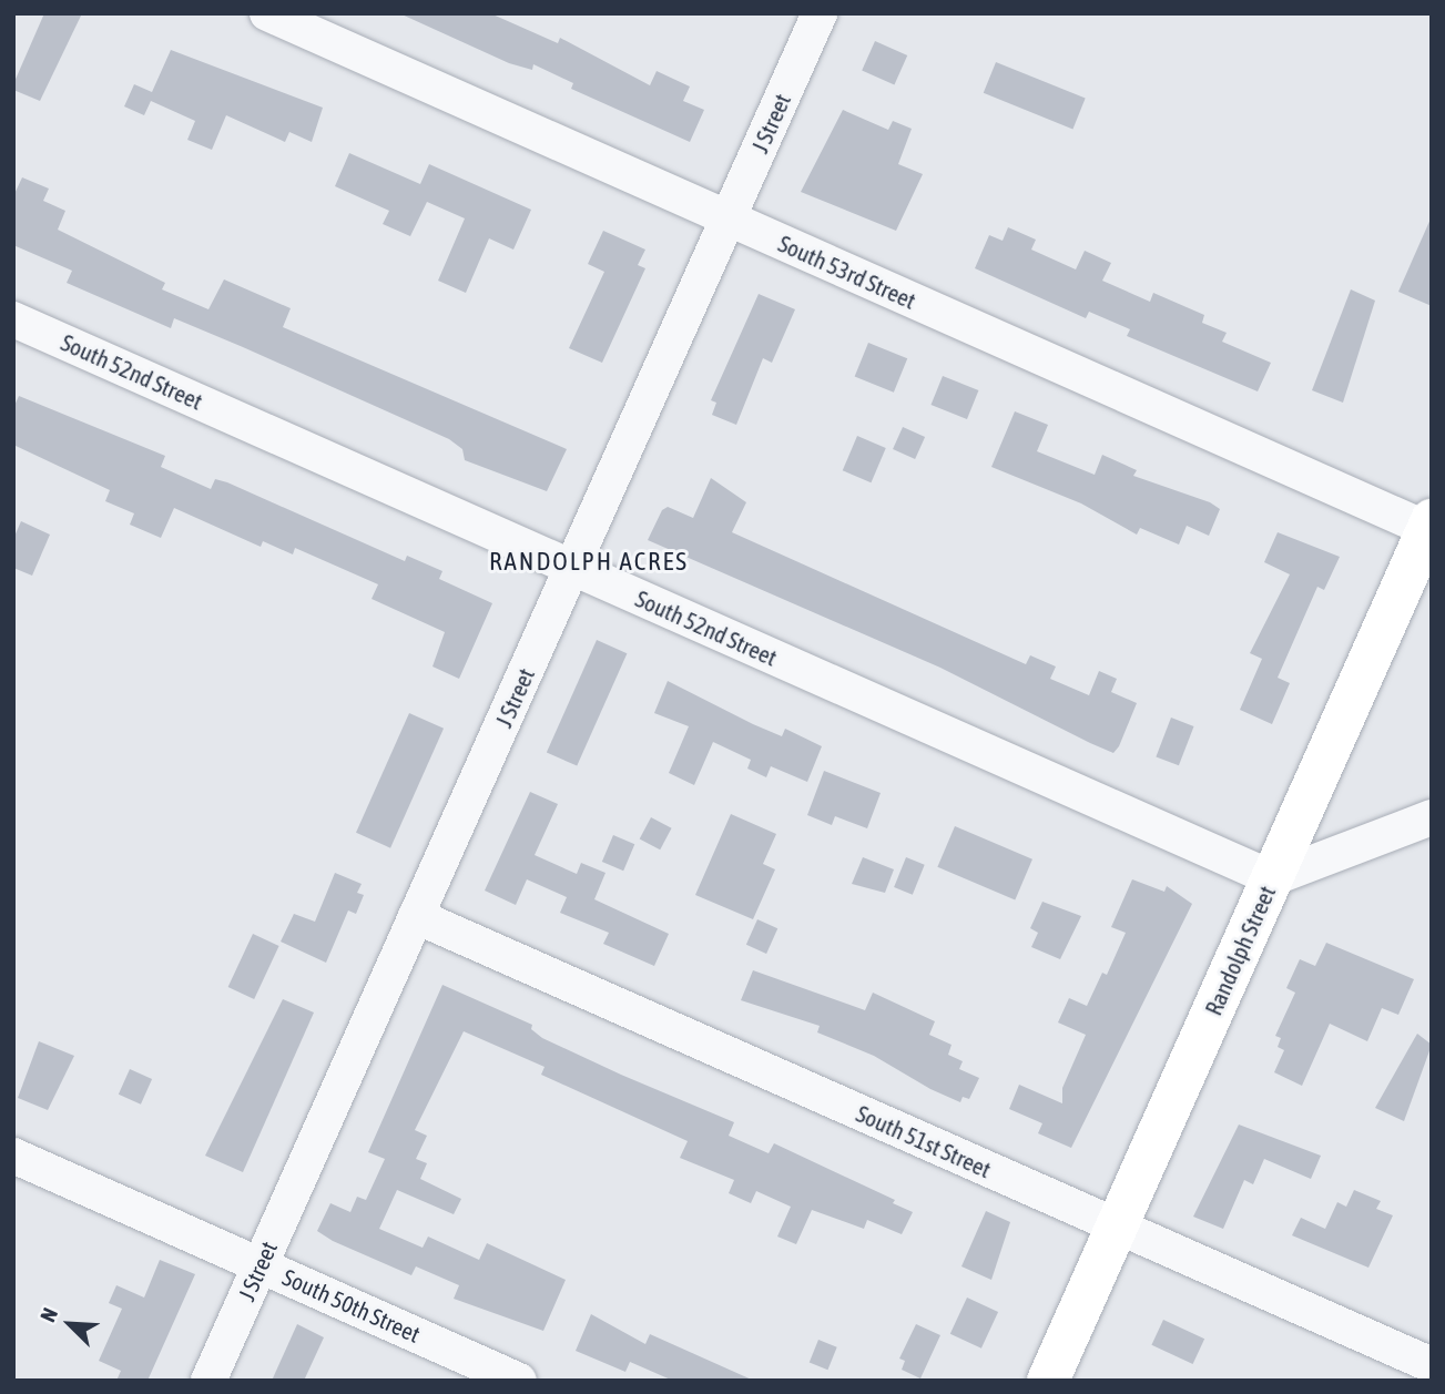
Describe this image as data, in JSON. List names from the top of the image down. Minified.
{"streets":{"main road":["Randolph Street"],"street":["J Street","South 53rd Street","South 52nd Street","South 51st Street","South 50th Street"]},"crossings":[["J Street","South 53rd Street"],["J Street","South 52nd Street"],["J Street","South 51st Street"],["J Street","South 50th Street"],["South 53rd Street","Randolph Street"],["South 52nd Street","Randolph Street"],["Randolph Street","South 51st Street"]],"districts":["RANDOLPH ACRES"],"north":"top left"}
